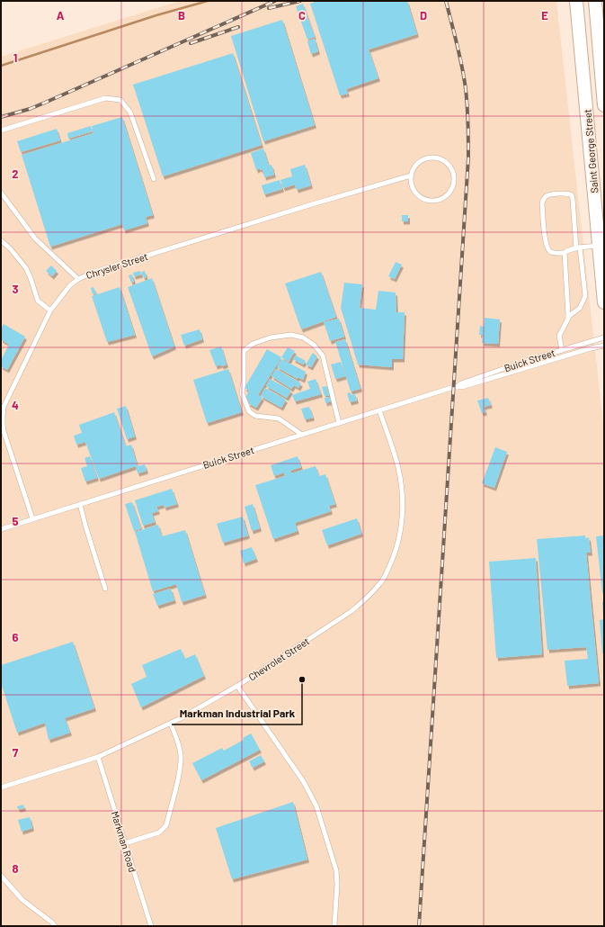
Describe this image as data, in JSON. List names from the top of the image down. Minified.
{"streets":{"main road":["Saint George Street"],"lane":["Chrysler Street","Buick Street","Chevrolet Street","Markman Road"]},"crossings":[["Chrysler Street","Buick Street"],["Buick Street","Chevrolet Street"],["Chevrolet Street","Markman Road"]],"places":["Markman Industrial Park"],"grid":{"columns":["A","B","C","D","E"],"rows":["1","2","3","4","5","6","7","8"]}}
